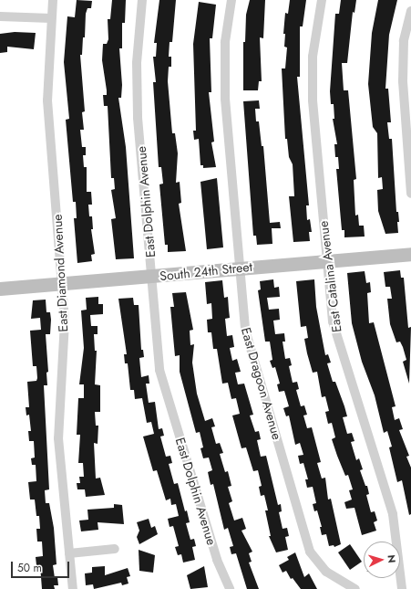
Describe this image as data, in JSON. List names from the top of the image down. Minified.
{"streets":{"street":["East Dolphin Avenue","South 24th Street","East Diamond Avenue","East Catalina Avenue","East Dragoon Avenue"]},"crossings":[["East Dolphin Avenue","South 24th Street"],["South 24th Street","East Diamond Avenue"],["South 24th Street","East Catalina Avenue"],["South 24th Street","East Dragoon Avenue"]],"scale_bar":"50 m","north":"right"}
